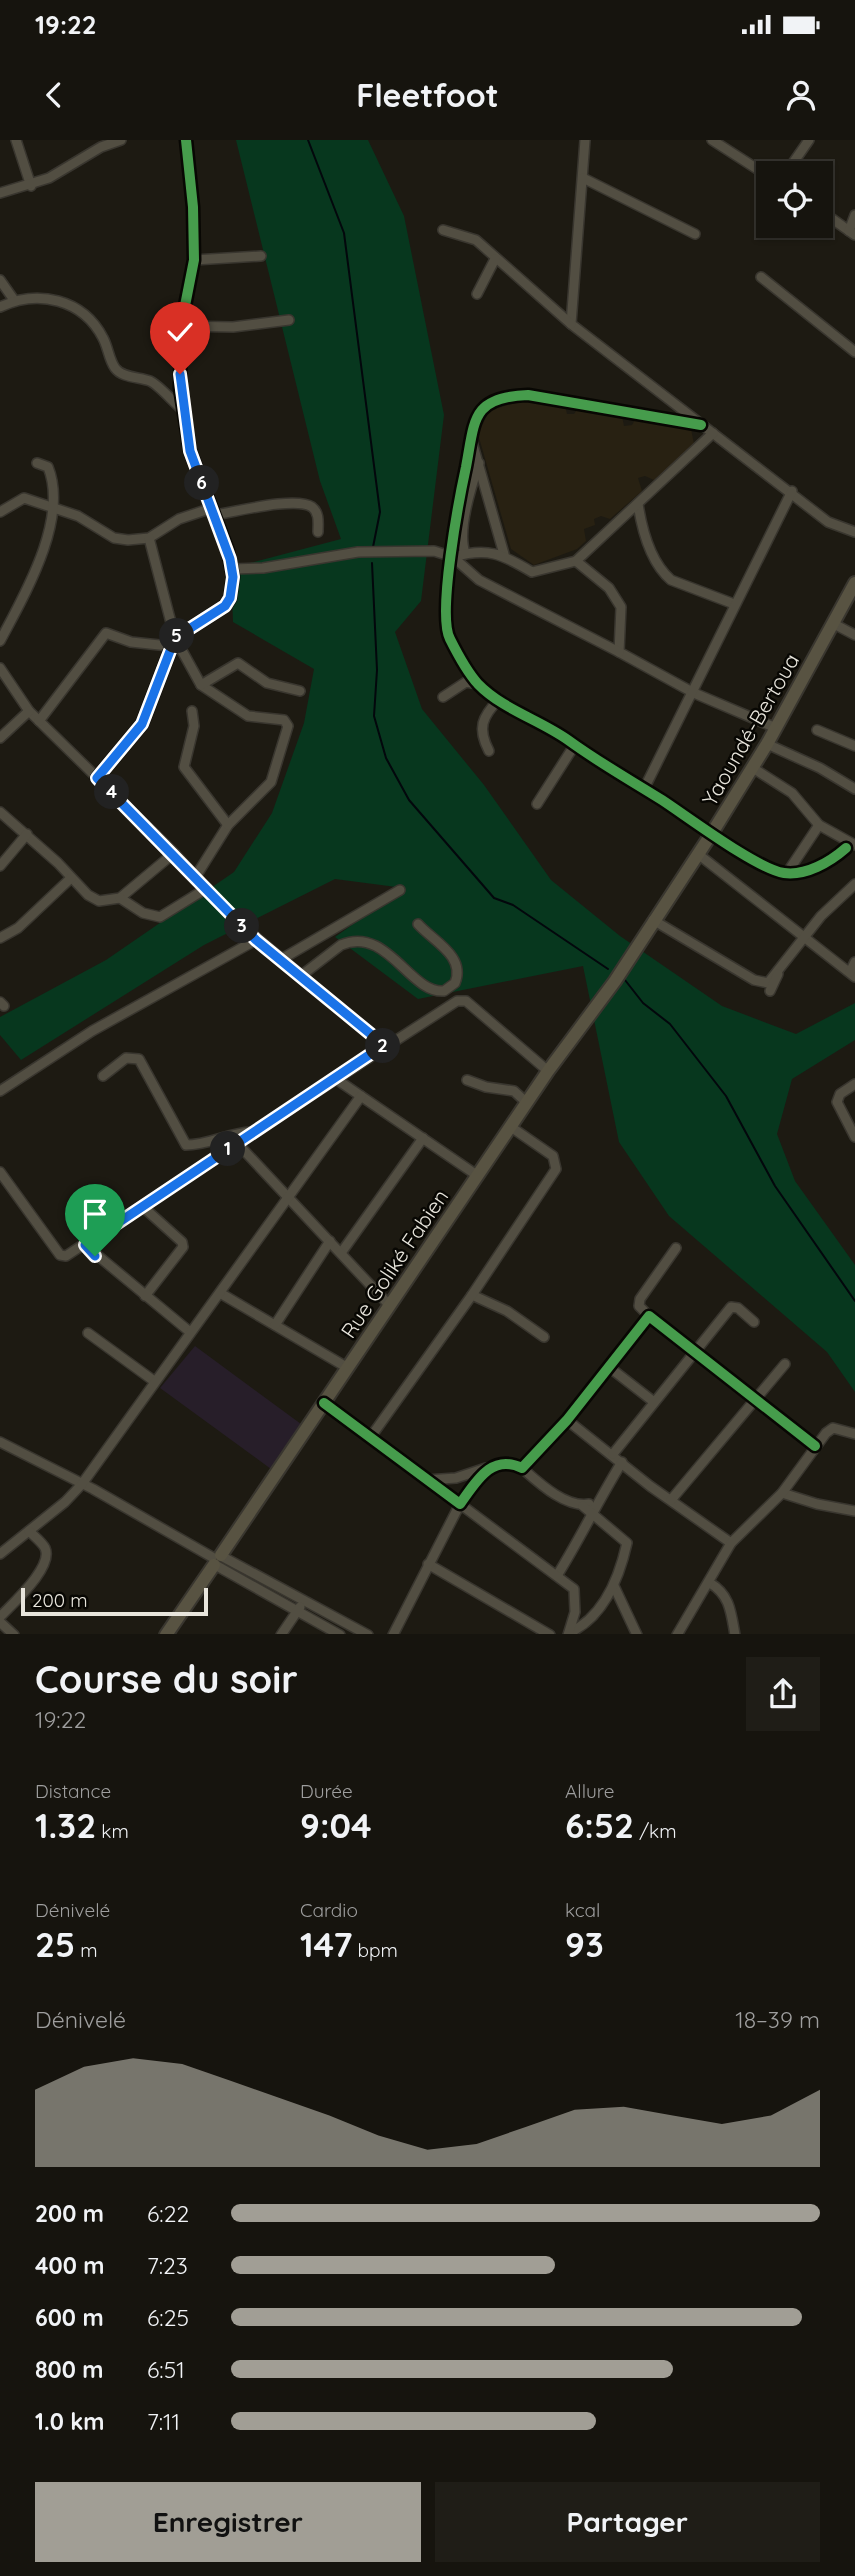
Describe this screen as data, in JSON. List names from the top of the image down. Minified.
{"streets":{"highway":["Yaoundé-Bertoua","Rue Goliké Fabien"]},"crossings":[["Yaoundé-Bertoua","Rue Goliké Fabien"]],"scale_bar":"200 m","page":{"status":"19:22","header":"Fleetfoot","pins":["6","5","4","3","2","1"],"scale":"200 m","heading":["Course du soir","19:22"],"stats":[["Distance","1.32 km"],["Durée","9:04"],["Allure","6:52 /km"],["Dénivelé","25 m"],["Cardio","147 bpm"],["kcal","93"]],"chart":["Dénivelé","18–39 m"],"list":[{"name":"200 m","note":"6:22"},{"name":"400 m","note":"7:23"},{"name":"600 m","note":"6:25"},{"name":"800 m","note":"6:51"},{"name":"1.0 km","note":"7:11"}],"buttons":["Enregistrer","Partager"]}}
